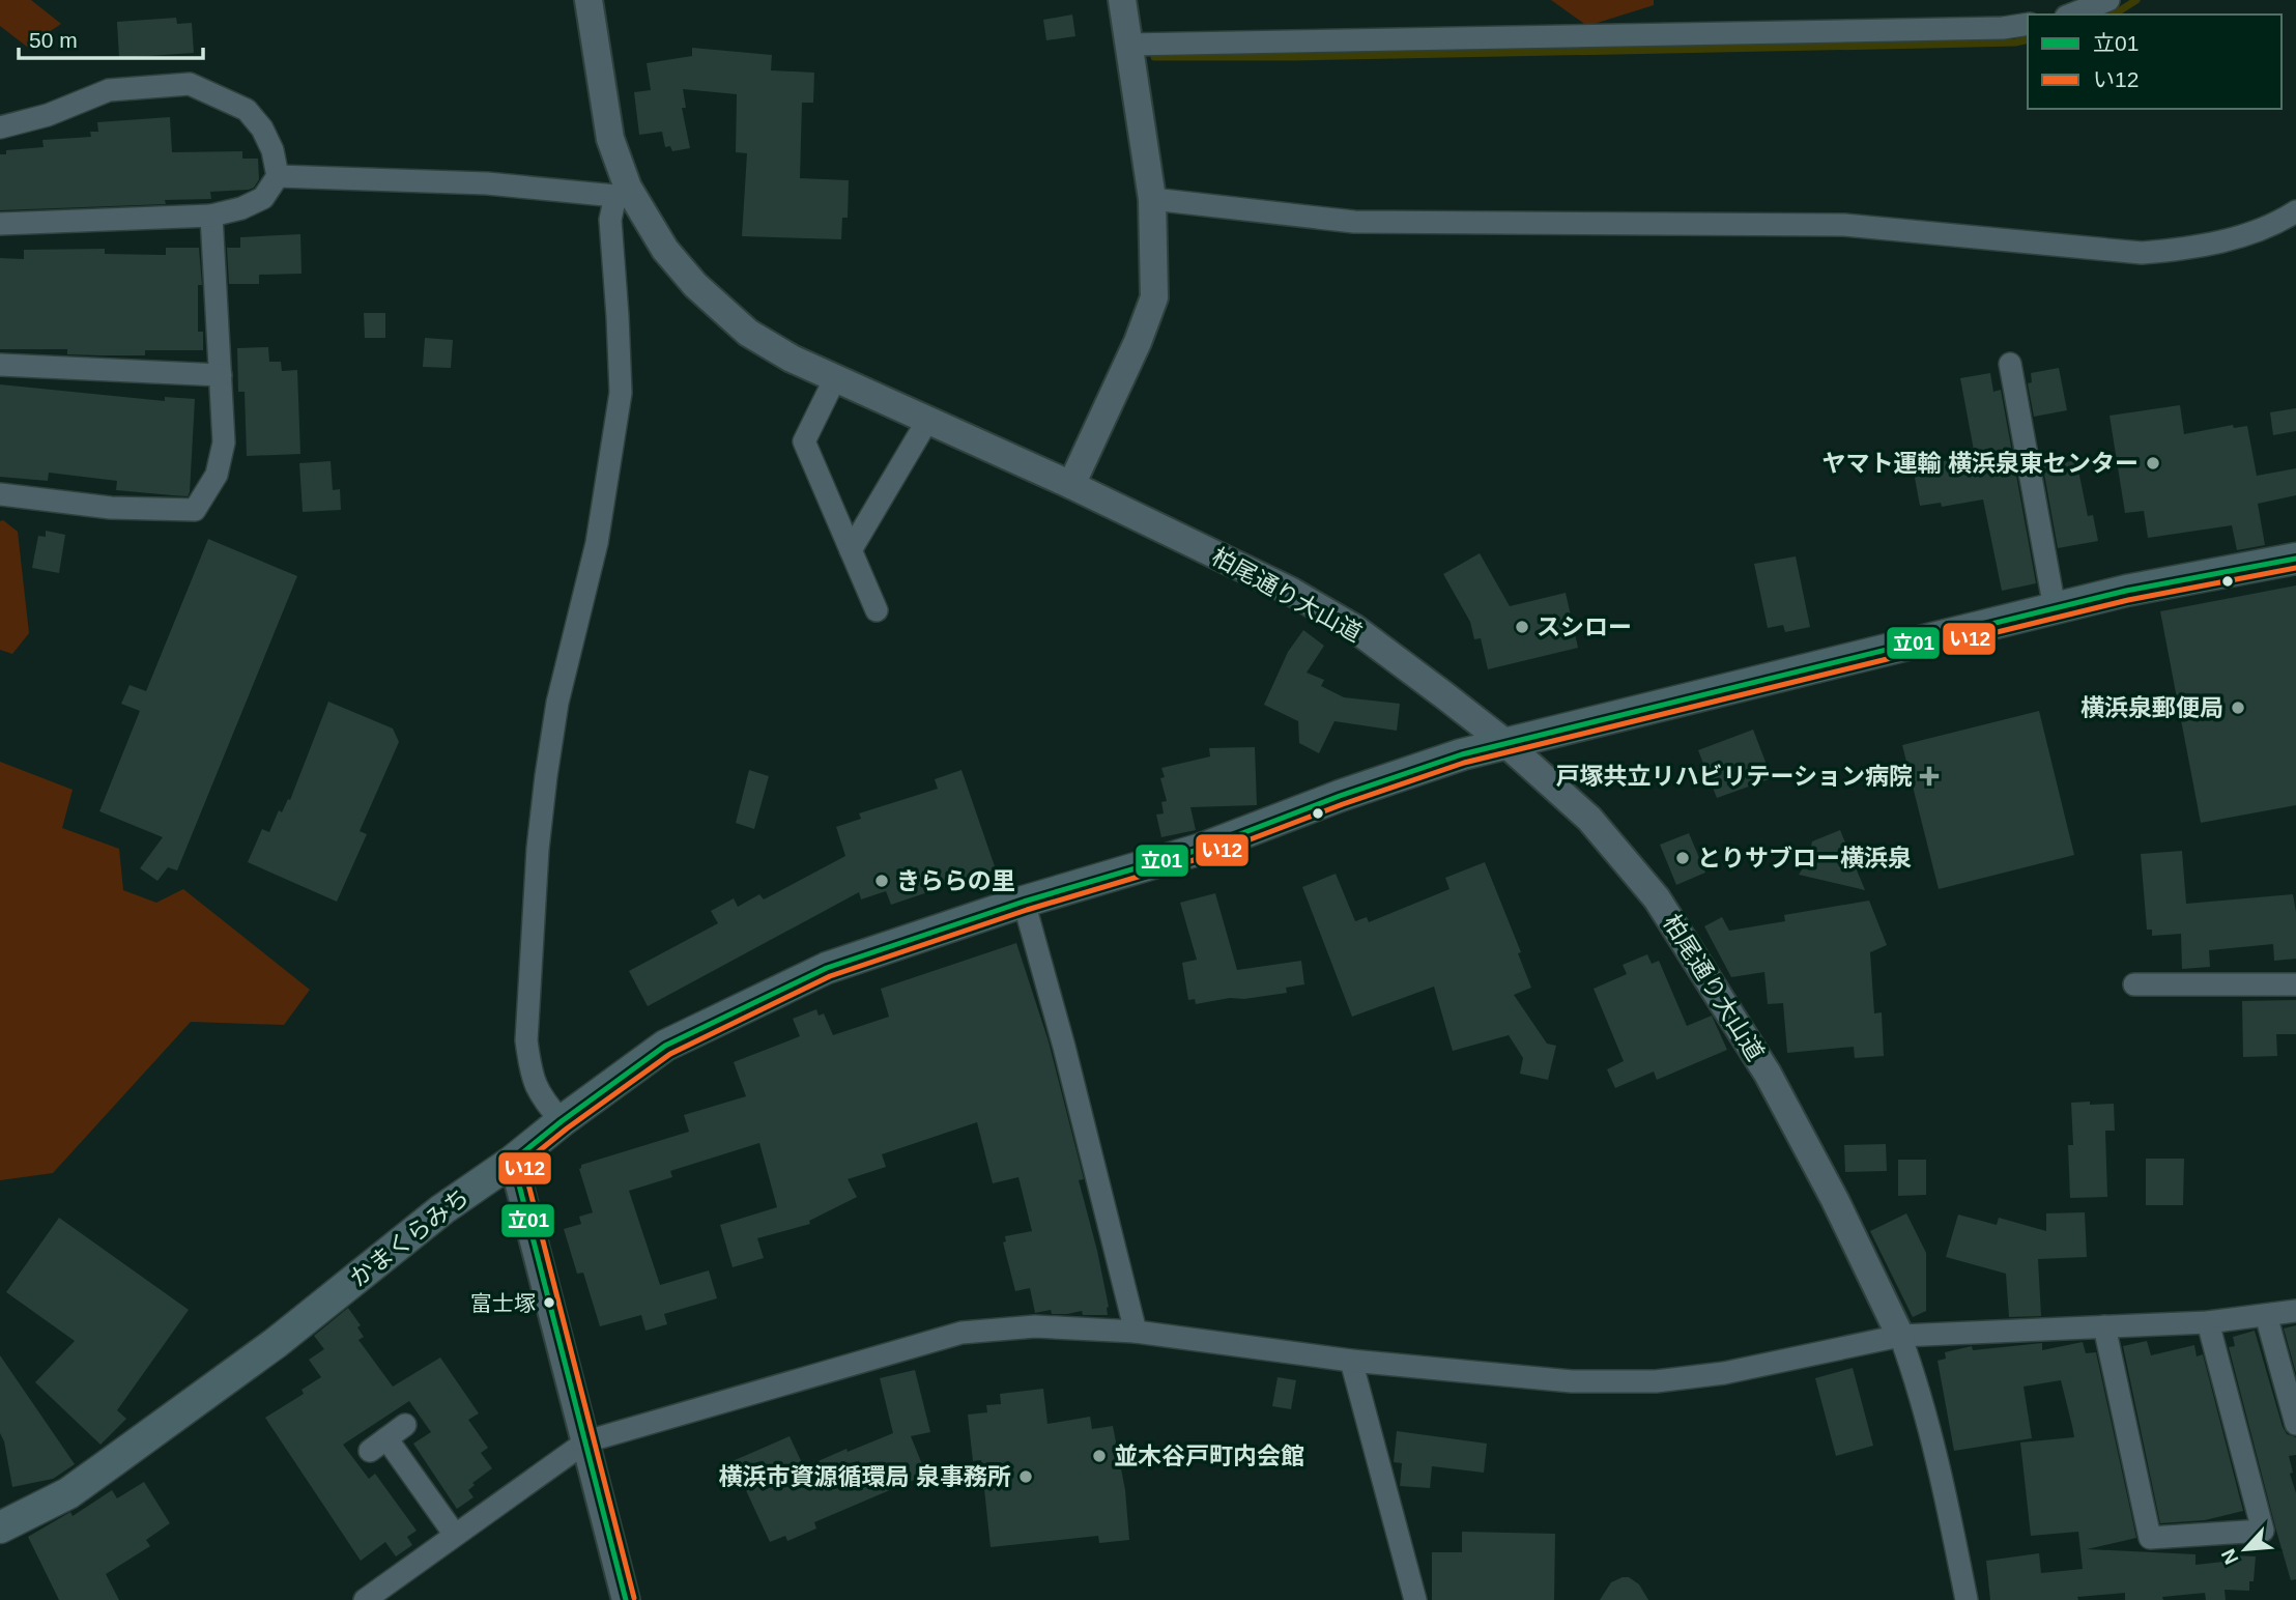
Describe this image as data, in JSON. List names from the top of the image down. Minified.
{"streets":{"main road":["かまくらみち"],"street":["柏尾通り大山道"]},"crossings":[["柏尾通り大山道","かまくらみち"]],"places":{"other":["ヤマト運輸 横浜泉東センター","スシロー","横浜泉郵便局","とりサブロー横浜泉","きららの里","富士塚","並木谷戸町内会館","横浜市資源循環局 泉事務所"],"health":["戸塚共立リハビリテーション病院"]},"lines":["transit line 立01","transit line い12"],"legend":["立01","い12"],"scale_bar":"50 m","north":"bottom left"}
